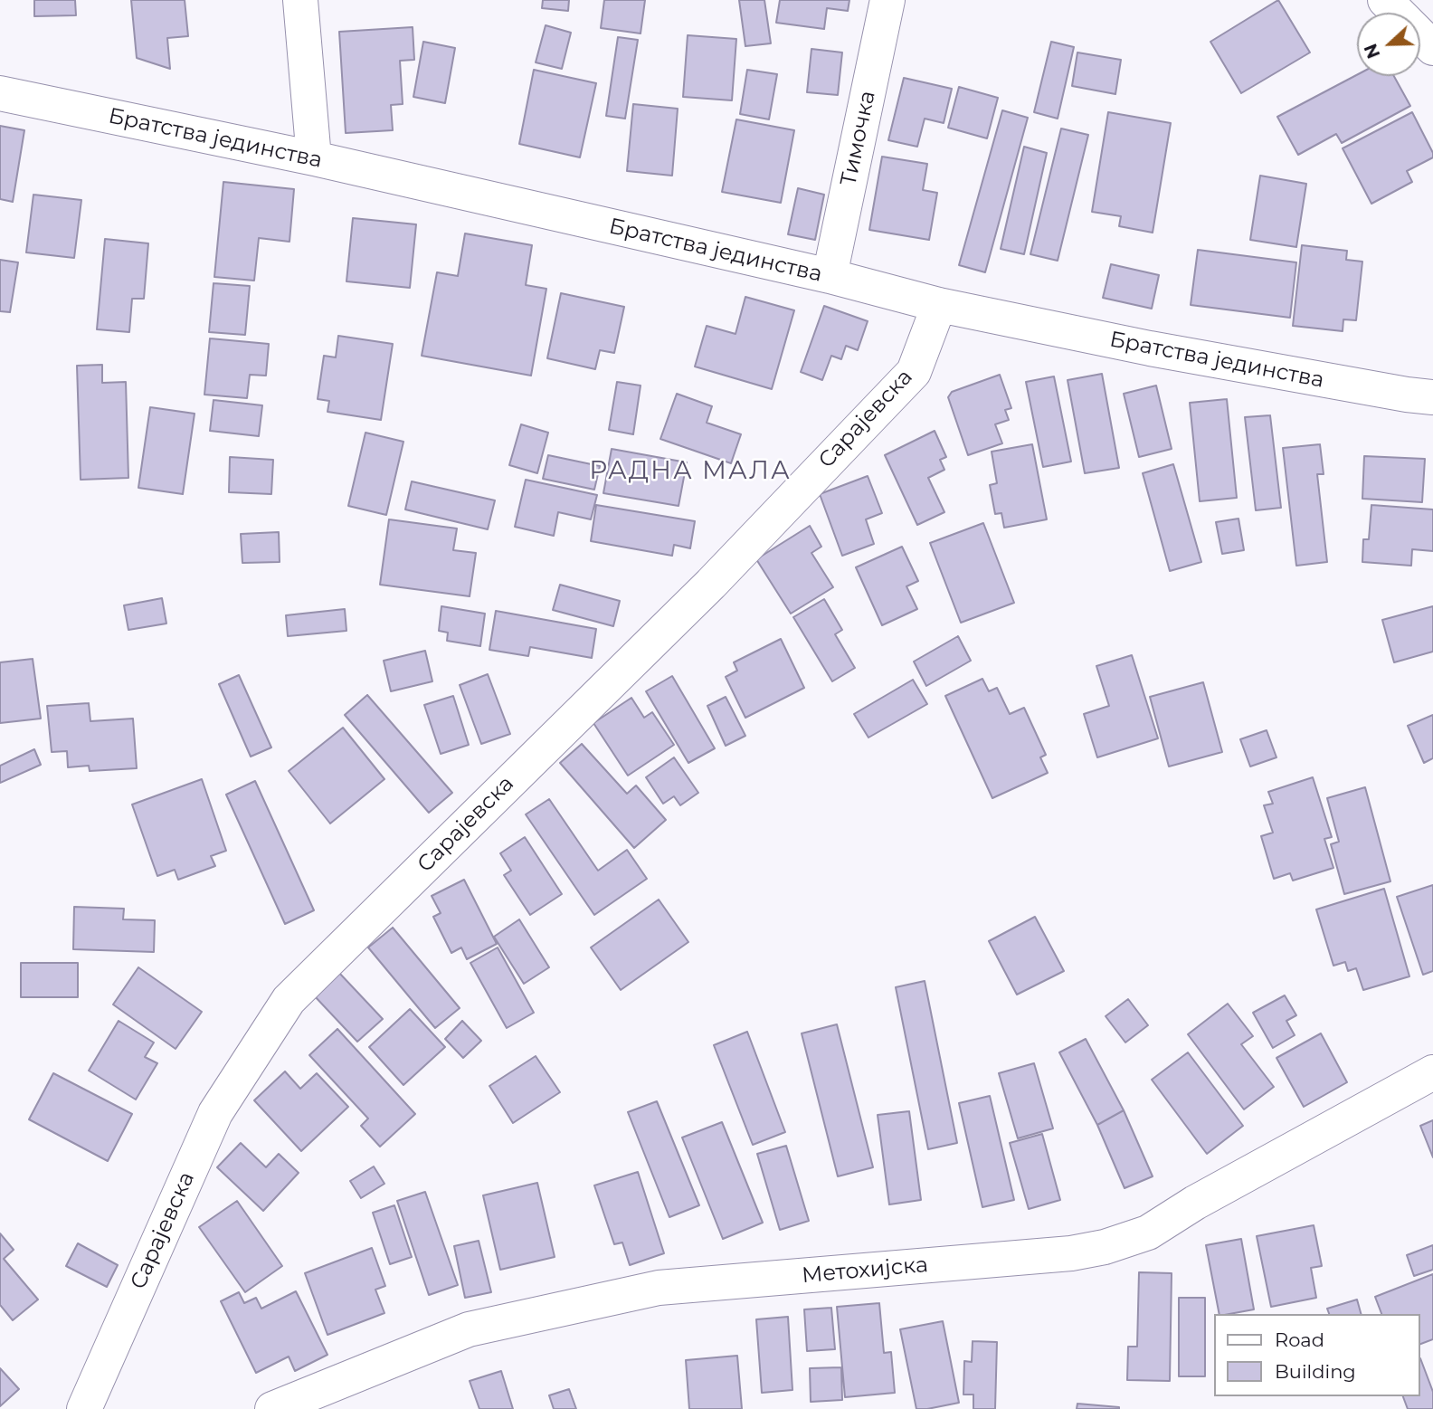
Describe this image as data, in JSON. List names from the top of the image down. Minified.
{"streets":{"street":["Братства јединства","Тимочка","Сарајевска","Метохијска"]},"crossings":[["Братства јединства","Тимочка"],["Братства јединства","Сарајевска"]],"districts":["РАДНА МАЛА"],"legend":["Road","Building"],"north":"left"}
